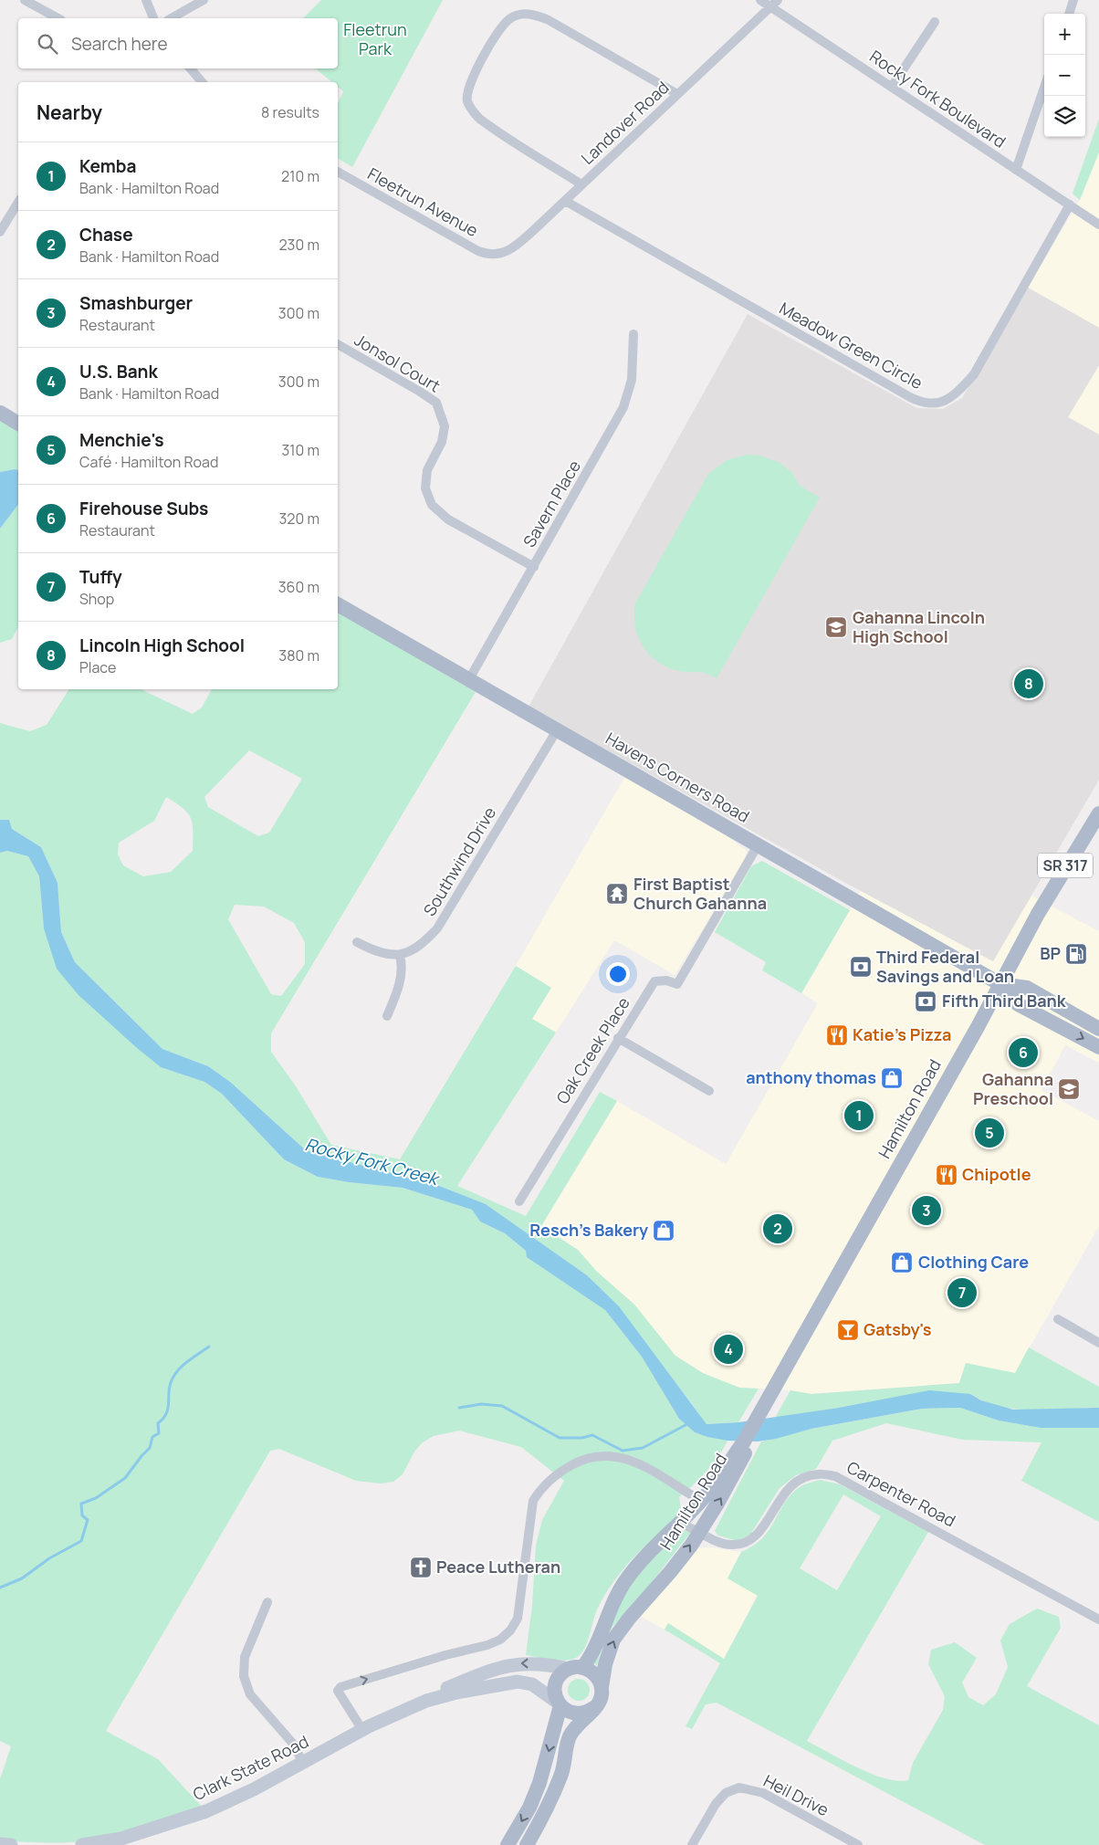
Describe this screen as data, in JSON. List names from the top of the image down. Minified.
{"streets":{"main road":["Havens Corners Road","SR 317","Hamilton Road","Clark State Road"],"street":["Rocky Fork Boulevard","Landover Road","Fleetrun Avenue","Meadow Green Circle","Jonsol Court","Savern Place","Southwind Drive","Oak Creek Place","Carpenter Road","Heil Drive"]},"crossings":[["Rocky Fork Boulevard","Landover Road"],["Rocky Fork Boulevard","Meadow Green Circle"],["Landover Road","Fleetrun Avenue"],["Landover Road","Meadow Green Circle"],["Jonsol Court","Savern Place"],["Savern Place","Havens Corners Road"],["Havens Corners Road","Southwind Drive"],["Havens Corners Road","Oak Creek Place"],["Havens Corners Road","Hamilton Road"],["Hamilton Road","Carpenter Road"],["Hamilton Road","Clark State Road"]],"water":["Rocky Fork Creek"],"parks":["Fleetrun Park"],"places":{"school or university":["Gahanna Lincoln High School","Gahanna Preschool"],"temple":["First Baptist Church Gahanna"],"fuel station":["BP"],"bank":["Third Federal Savings and Loan","Fifth Third Bank"],"restaurant":["Katie's Pizza","Chipotle"],"shop":["anthony thomas","Resch's Bakery","Clothing Care"],"bar":["Gatsby's"],"church":["Peace Lutheran"]},"page":{"map_buttons":["+","−"],"search":"Search here","heading":["Nearby","8 results"],"list":[{"mark":"1","name":"Kemba","note":"Bank · Hamilton Road","value":"210 m"},{"mark":"2","name":"Chase","note":"Bank · Hamilton Road","value":"230 m"},{"mark":"3","name":"Smashburger","note":"Restaurant","value":"300 m"},{"mark":"4","name":"U.S. Bank","note":"Bank · Hamilton Road","value":"300 m"},{"mark":"5","name":"Menchie's","note":"Café · Hamilton Road","value":"310 m"},{"mark":"6","name":"Firehouse Subs","note":"Restaurant","value":"320 m"},{"mark":"7","name":"Tuffy","note":"Shop","value":"360 m"},{"mark":"8","name":"Lincoln High School","note":"Place","value":"380 m"}],"pins":["8","6","1","5","3","2","7","4"]}}
